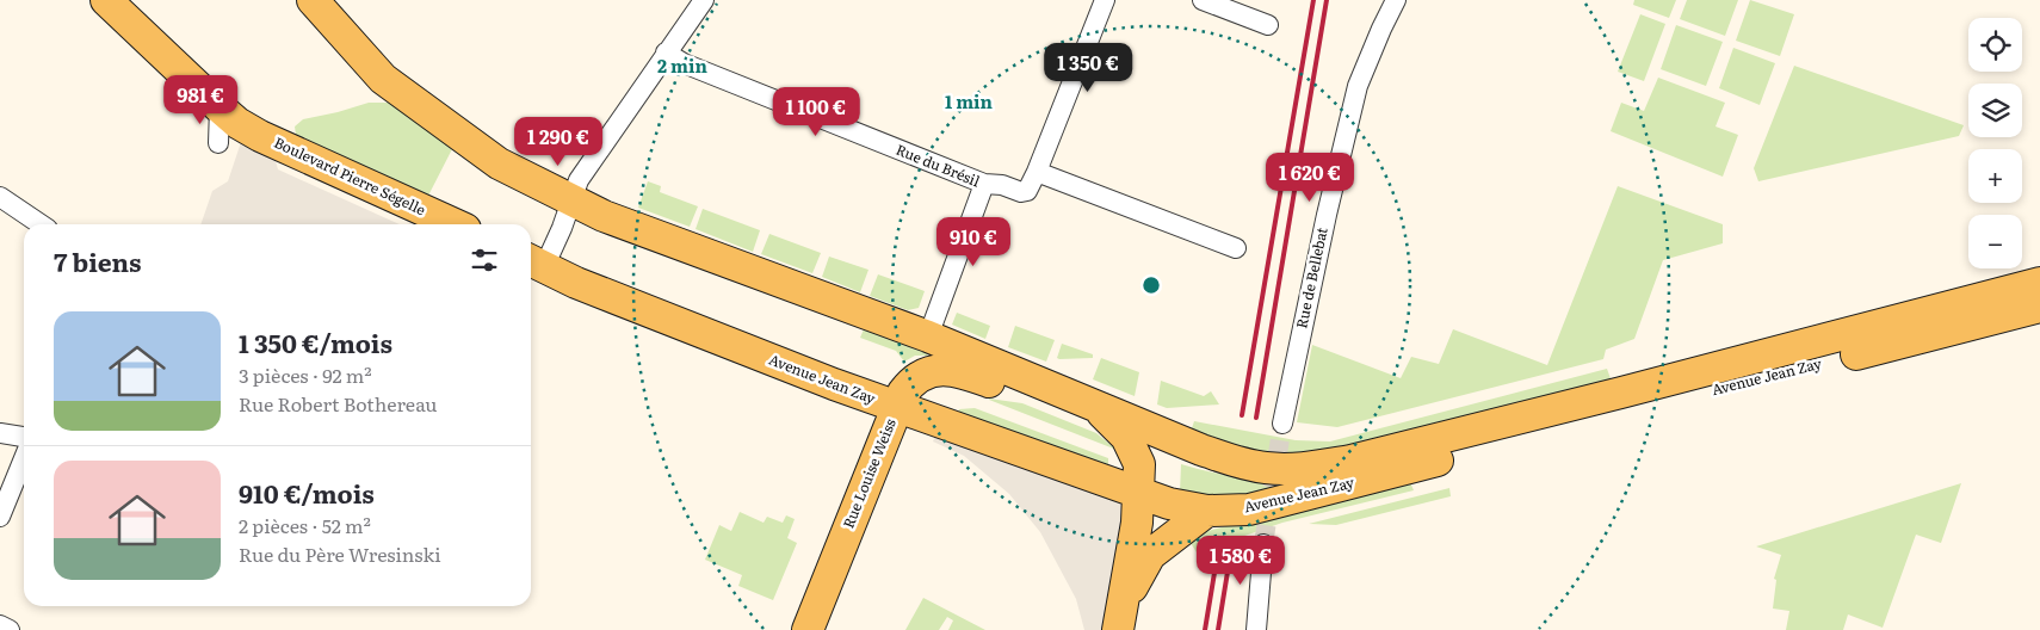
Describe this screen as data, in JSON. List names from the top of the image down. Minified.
{"streets":{"main road":["Boulevard Pierre Ségelle","Avenue Jean Zay","Rue Louise Weiss"],"street":["Rue du Brésil","Rue de Bellebat"]},"crossings":[["Avenue Jean Zay","Rue Louise Weiss"]],"page":{"map_buttons":["+","−"],"price":["1 350 €","981 €","1 100 €","1 290 €","1 620 €","910 €","1 580 €"],"heading":"7 biens","list":[{"name":"1 350 €/mois","note":"3 pièces · 92 m² · Rue Robert Bothereau"},{"name":"910 €/mois","note":"2 pièces · 52 m² · Rue du Père Wresinski"}]},"rings":["2 min","1 min"]}
